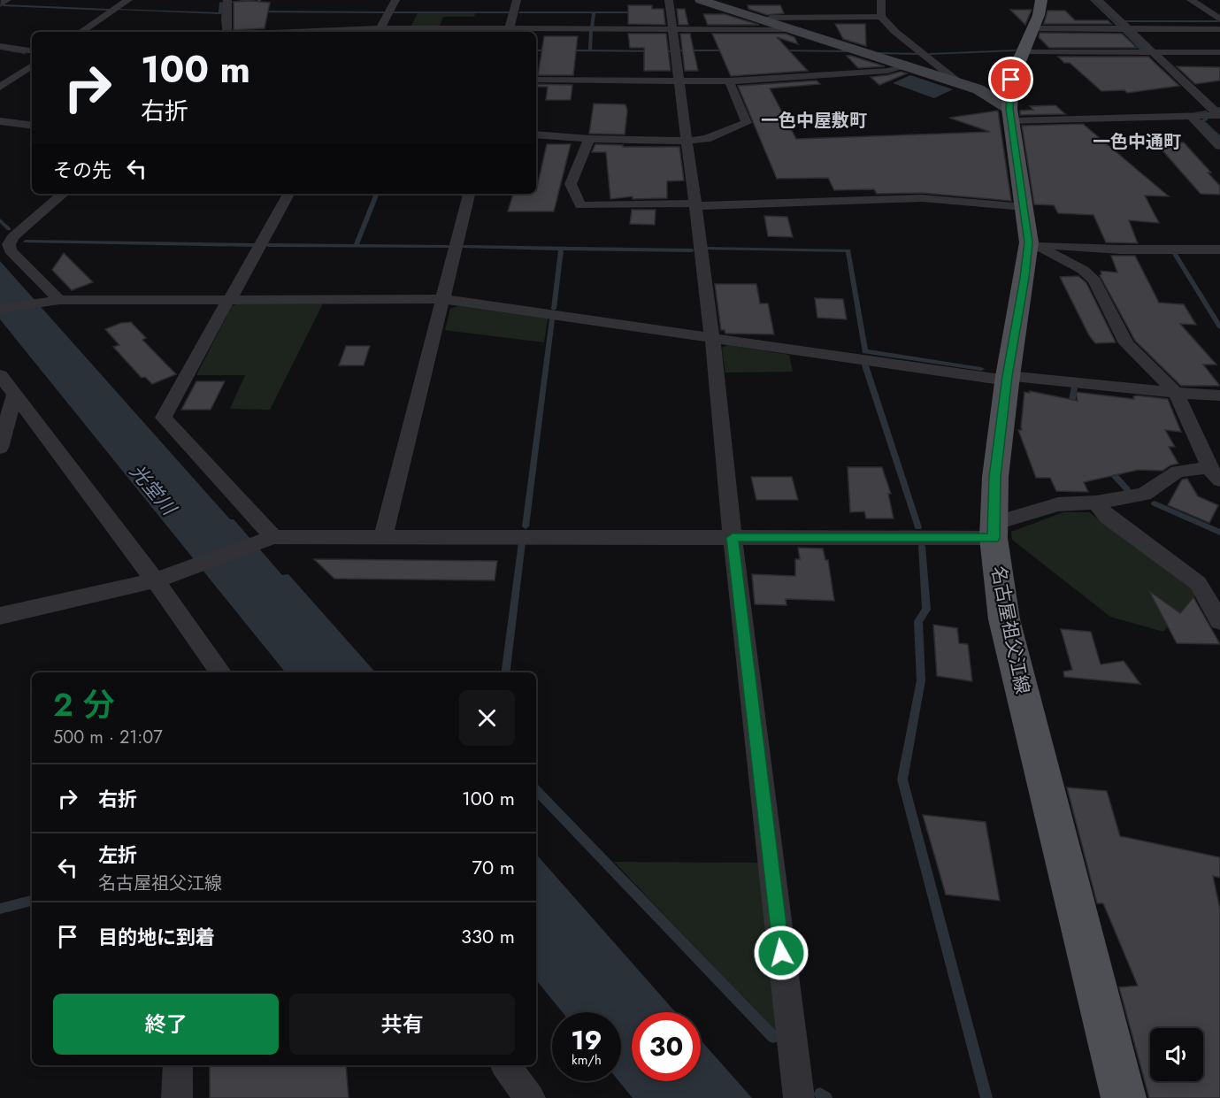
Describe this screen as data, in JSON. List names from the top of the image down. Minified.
{"streets":{"main road":["名古屋祖父江線"]},"districts":["一色中屋敷町","一色中通町"],"water":["光堂川"],"page":{"turn":["100 m","右折"],"then":"その先","heading":["2 分","500 m · 21:07"],"list":[{"name":"右折","value":"100 m"},{"name":"左折","note":"名古屋祖父江線","value":"70 m"},{"name":"目的地に到着","value":"330 m"}],"buttons":["終了","共有"],"speed":"19 km/h","limit":"30"}}
